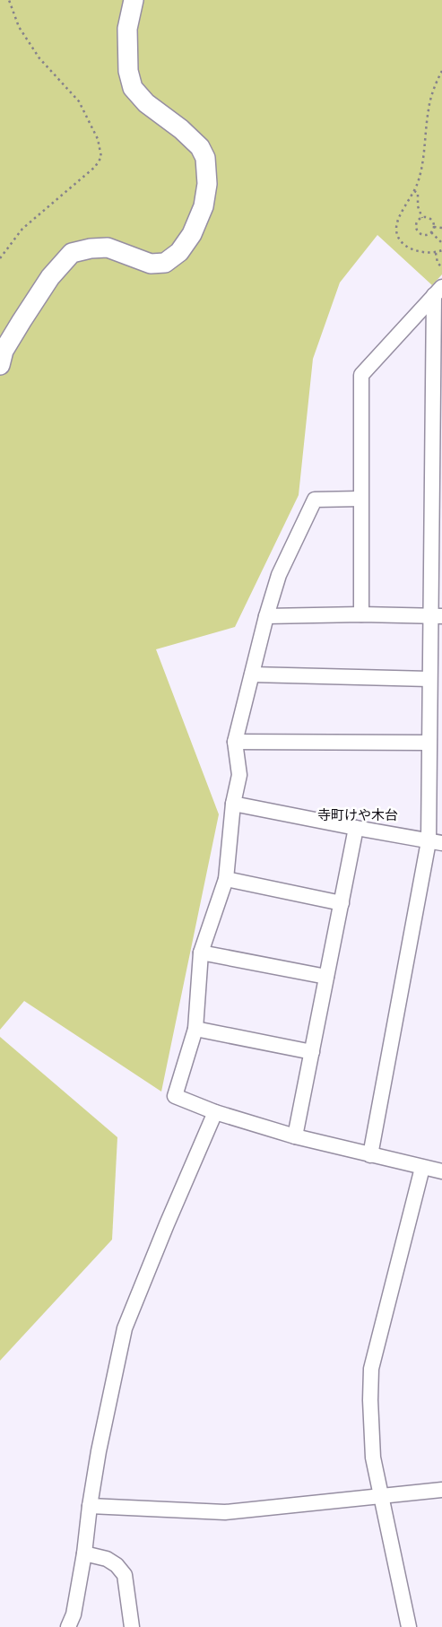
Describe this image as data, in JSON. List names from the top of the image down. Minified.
{"districts":["寺町けや木台"]}
